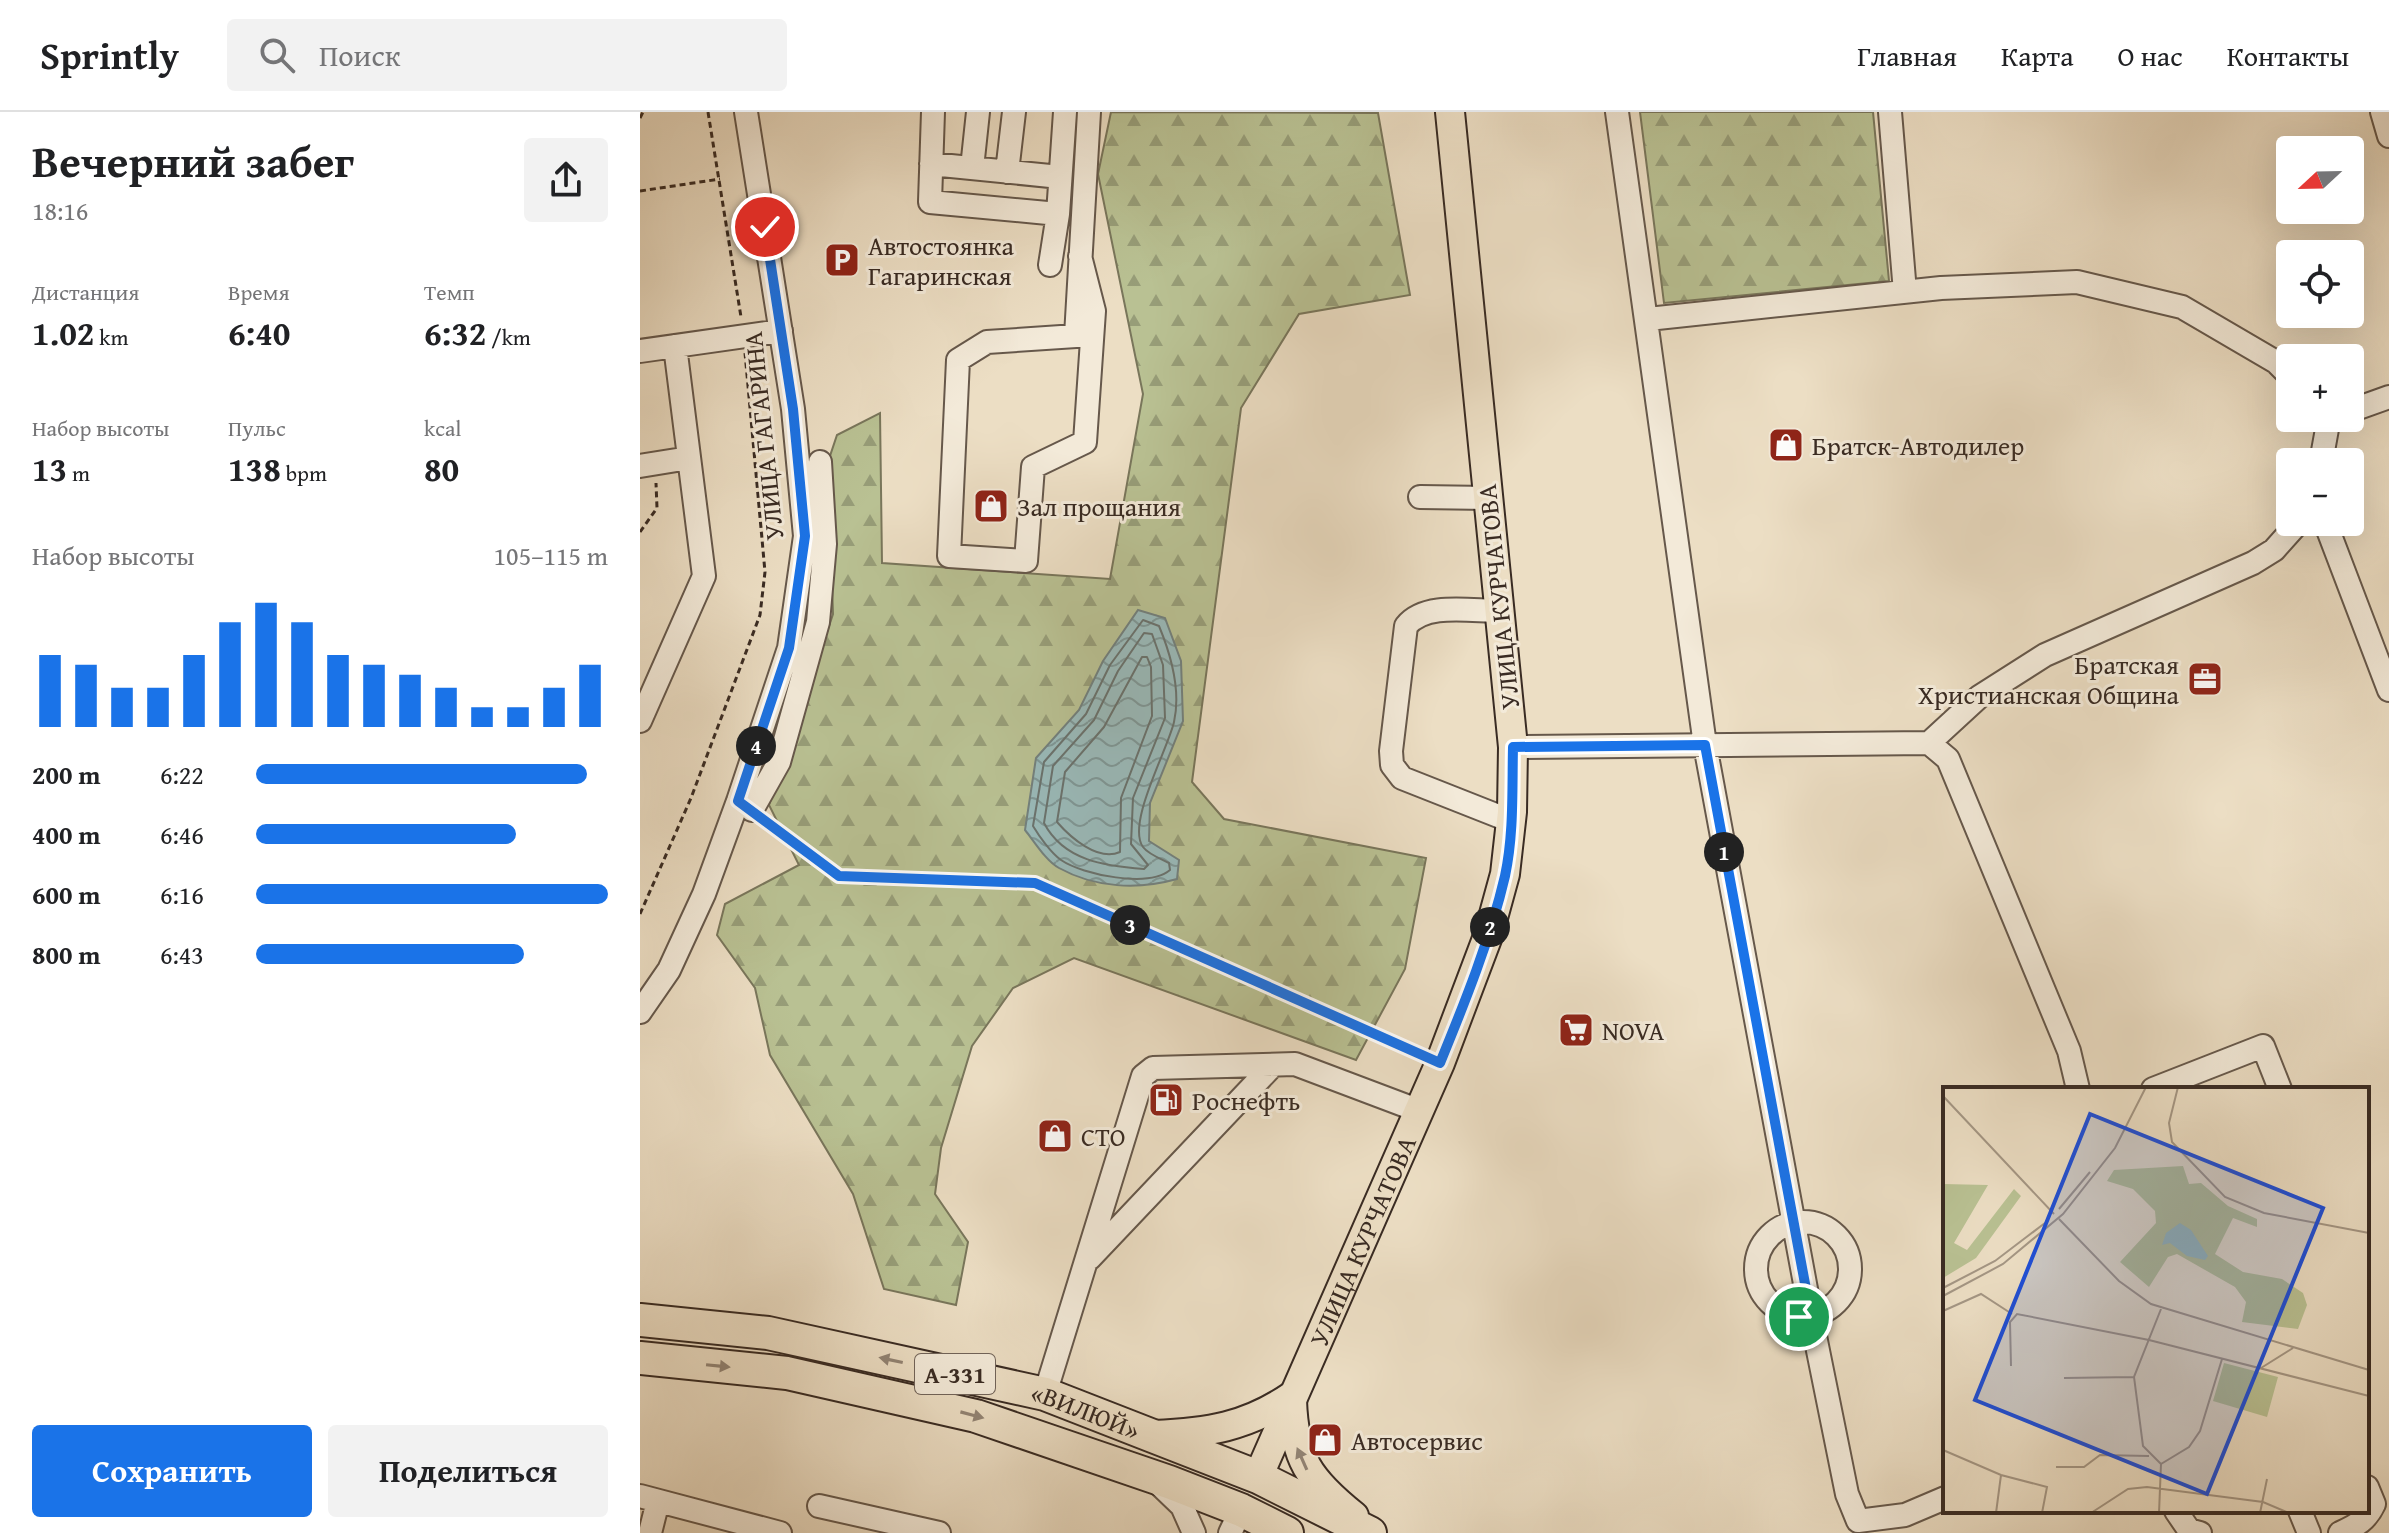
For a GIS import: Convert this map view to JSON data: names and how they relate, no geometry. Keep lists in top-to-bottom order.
{
  "streets": {
    "highway": ["УЛИЦА КУРЧАТОВА", "А-331", "«ВИЛЮЙ»"],
    "street": ["УЛИЦА ГАГАРИНА"]
  },
  "crossings": [
    ["УЛИЦА КУРЧАТОВА", "«ВИЛЮЙ»"]
  ],
  "places": {
    "parking": ["Автостоянка Гагаринская"],
    "shop": [
      "Братск-Автодилер",
      "Зал прощания",
      "СТО",
      "Автосервис"
    ],
    "office": ["Братская Христианская Община"],
    "supermarket": ["NOVA"],
    "fuel station": ["Роснефть"]
  },
  "north": "left",
  "page": {
    "header": "Sprintly",
    "search": "Поиск",
    "nav": [
      "Главная",
      "Карта",
      "О нас",
      "Контакты"
    ],
    "heading": ["Вечерний забег", "18:16"],
    "map_buttons": ["+", "−"],
    "stats": [
      ["Дистанция", "1.02 km"],
      ["Время", "6:40"],
      ["Темп", "6:32 /km"],
      ["Набор высоты", "13 m"],
      ["Пульс", "138 bpm"],
      ["kcal", "80"]
    ],
    "chart": ["Набор высоты", "105–115 m"],
    "pins": [
      "4",
      "1",
      "3",
      "2"
    ],
    "list": [
      {
        "name": "200 m",
        "note": "6:22"
      },
      {
        "name": "400 m",
        "note": "6:46"
      },
      {
        "name": "600 m",
        "note": "6:16"
      },
      {
        "name": "800 m",
        "note": "6:43"
      }
    ],
    "buttons": ["Сохранить", "Поделиться"]
  }
}
